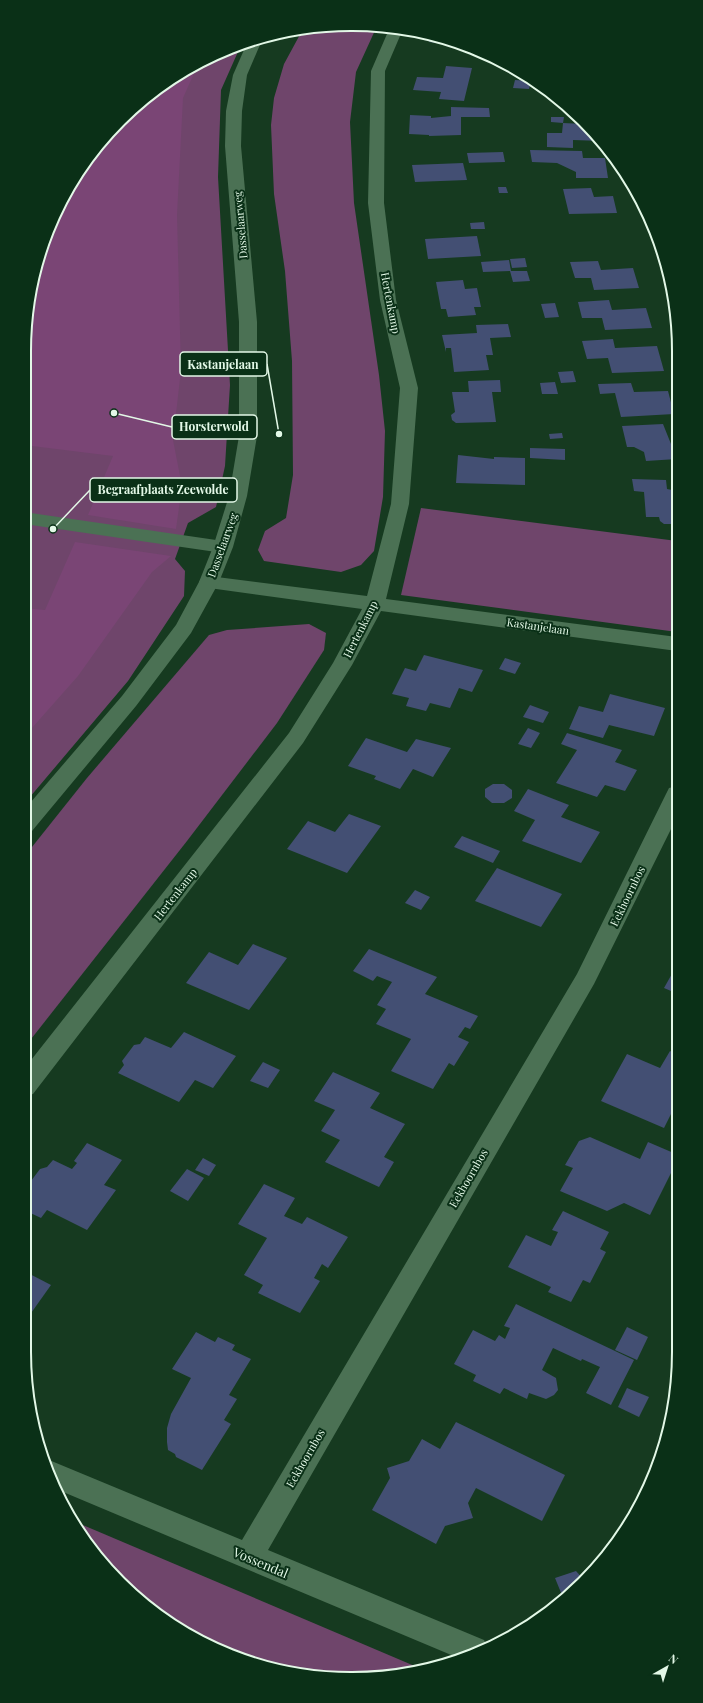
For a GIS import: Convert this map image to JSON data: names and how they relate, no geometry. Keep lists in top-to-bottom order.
{
  "streets": {
    "street": [
      "Dasselaarweg",
      "Hertenkamp",
      "Kastanjelaan",
      "Eekhoornbos",
      "Vossendal"
    ]
  },
  "crossings": [
    ["Dasselaarweg", "Kastanjelaan"],
    ["Hertenkamp", "Kastanjelaan"],
    ["Eekhoornbos", "Vossendal"]
  ],
  "places": ["Horsterwold", "Kastanjelaan", "Begraafplaats Zeewolde"],
  "north": "top right"
}
